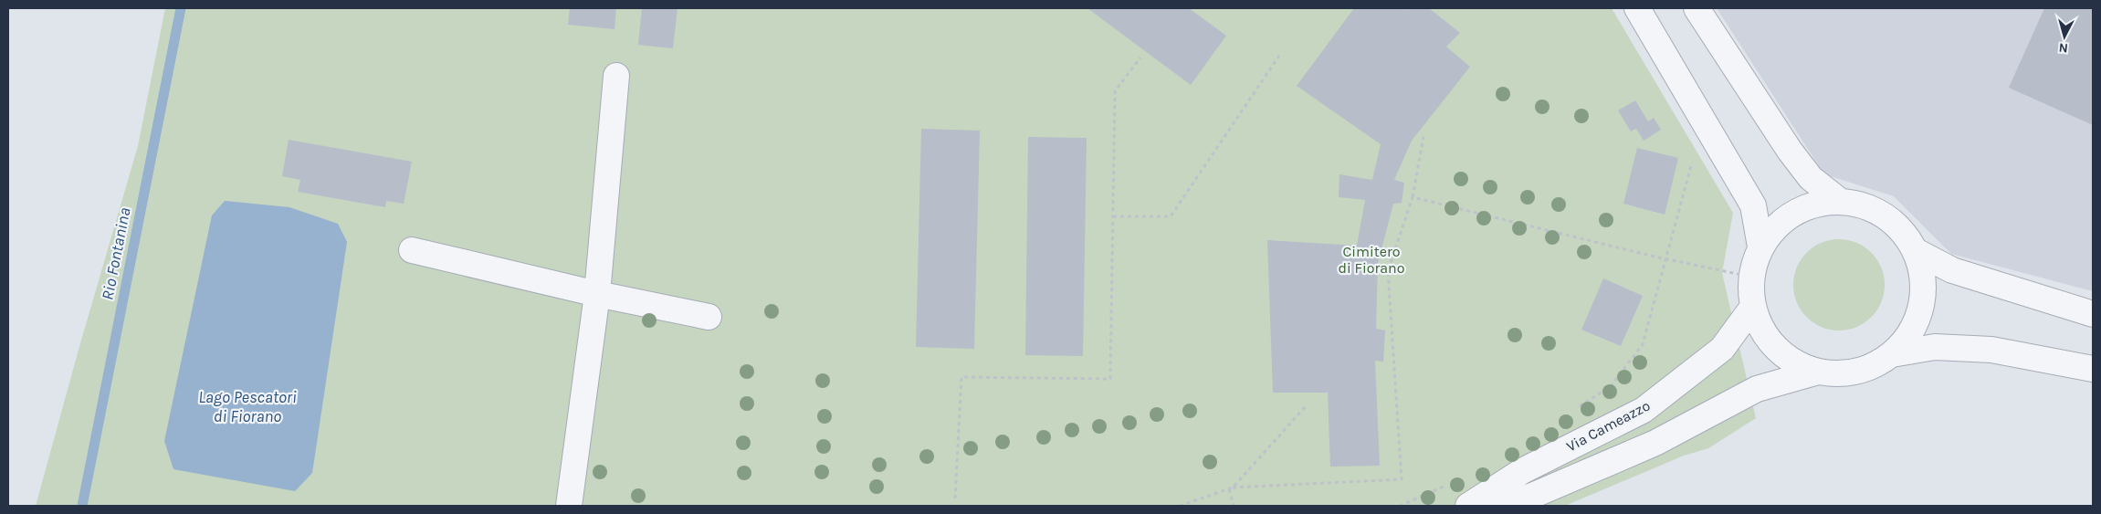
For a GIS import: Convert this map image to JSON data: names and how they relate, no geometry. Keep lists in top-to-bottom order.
{
  "streets": {
    "street": ["Via Cameazzo"]
  },
  "water": ["Rio Fontanina", "Lago Pescatori di Fiorano"],
  "parks": ["Cimitero di Fiorano"],
  "north": "bottom"
}
